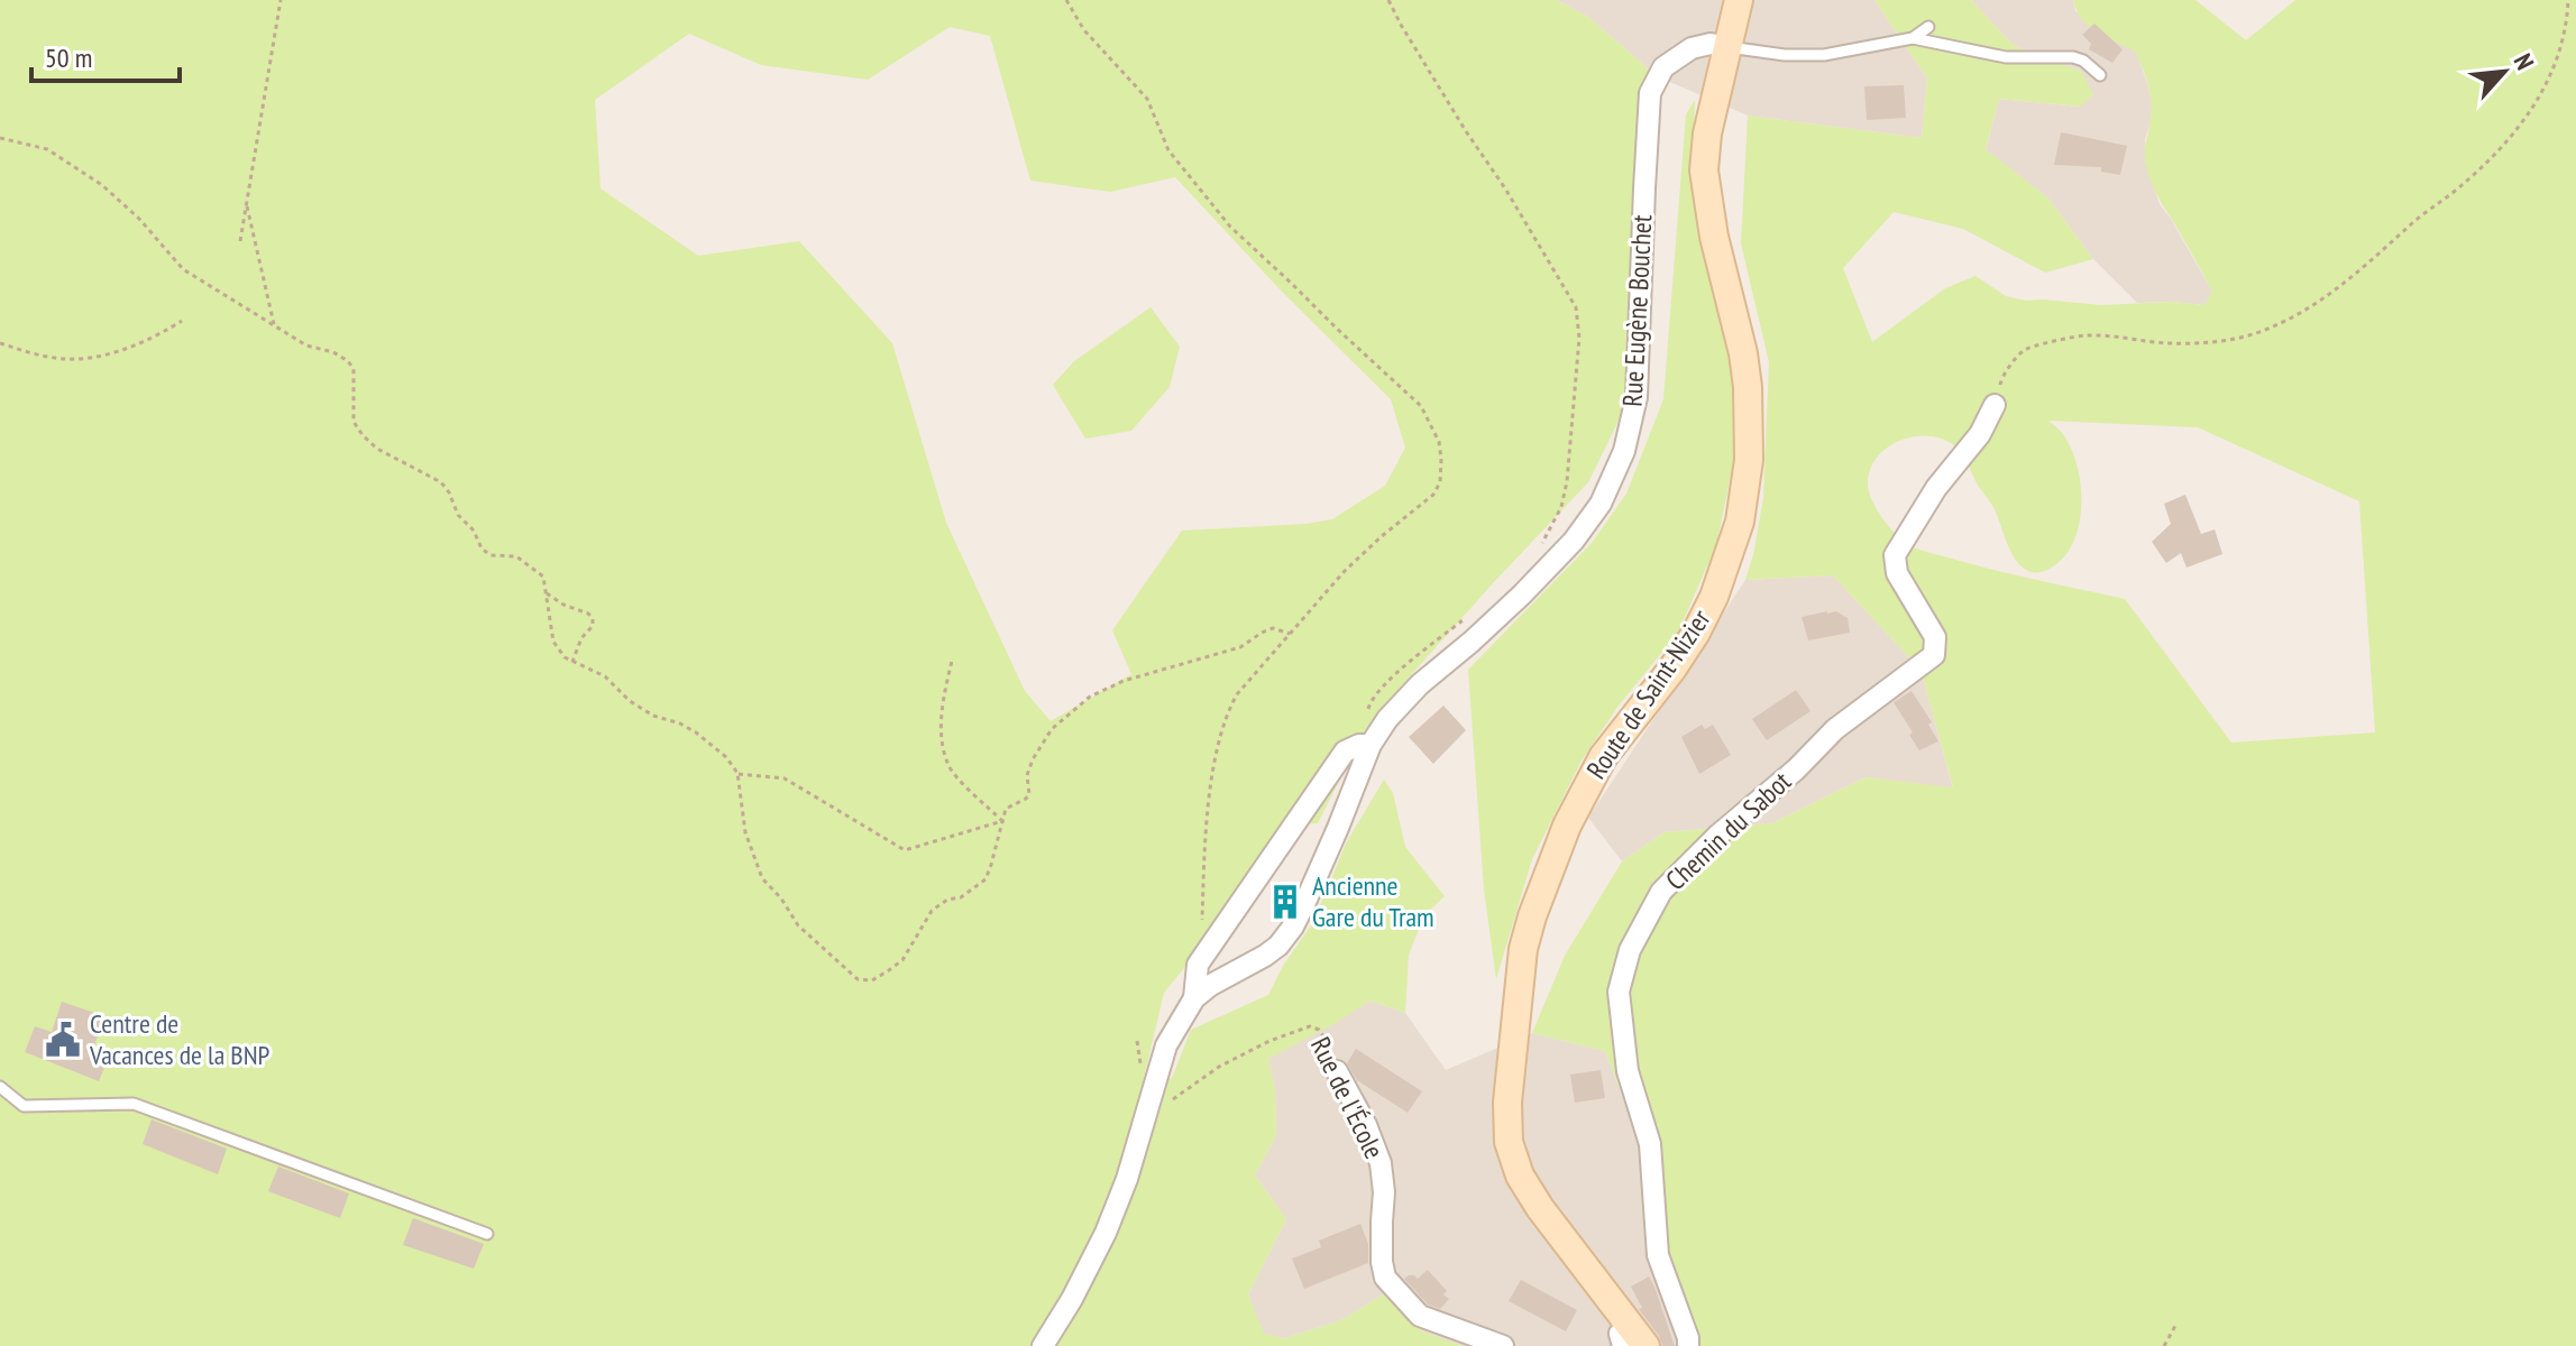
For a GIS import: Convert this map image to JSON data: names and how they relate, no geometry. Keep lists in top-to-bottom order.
{
  "streets": {
    "main road": ["Route de Saint-Nizier"],
    "street": ["Rue Eugène Bouchet", "Chemin du Sabot", "Rue de l'École"]
  },
  "crossings": [
    ["Rue Eugène Bouchet", "Route de Saint-Nizier"]
  ],
  "places": {
    "building": ["Ancienne Gare du Tram"],
    "public building": ["Centre de Vacances de la BNP"]
  },
  "scale_bar": "50 m",
  "north": "top right"
}
